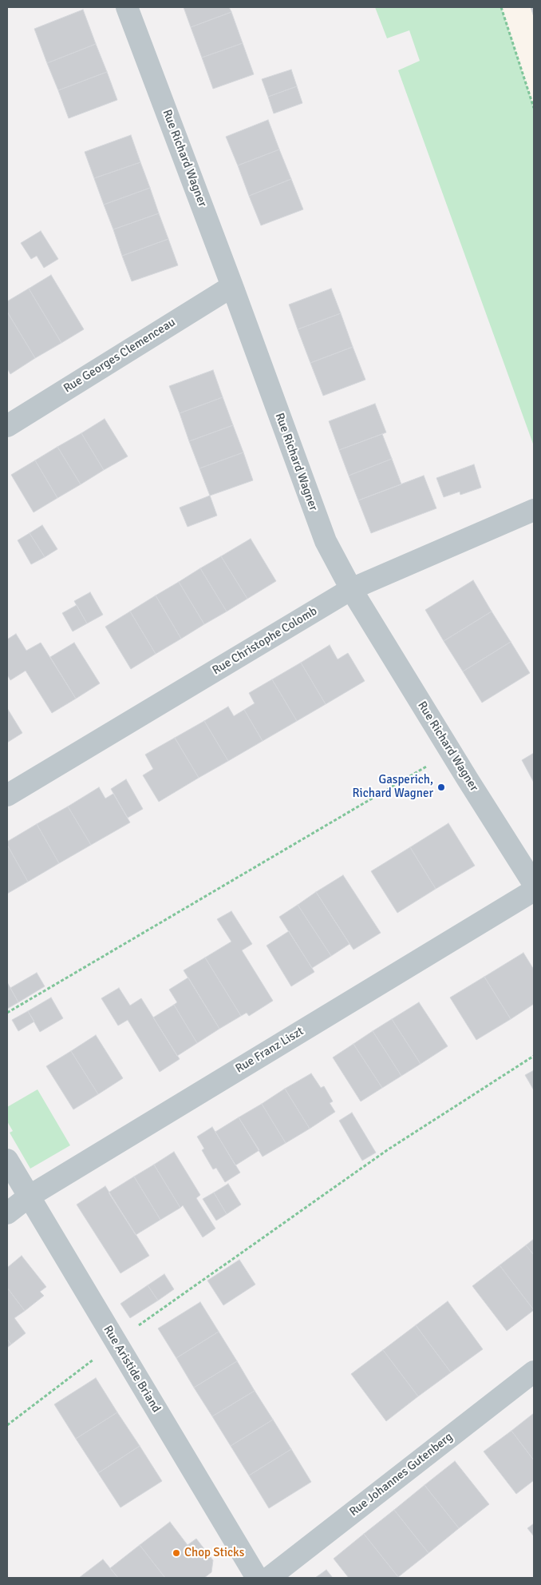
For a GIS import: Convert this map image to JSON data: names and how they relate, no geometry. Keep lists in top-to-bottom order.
{
  "streets": {
    "street": [
      "Rue Richard Wagner",
      "Rue Georges Clemenceau",
      "Rue Christophe Colomb",
      "Rue Franz Liszt",
      "Rue Aristide Briand",
      "Rue Johannes Gutenberg"
    ]
  },
  "crossings": [
    ["Rue Richard Wagner", "Rue Georges Clemenceau"],
    ["Rue Richard Wagner", "Rue Christophe Colomb"],
    ["Rue Franz Liszt", "Rue Aristide Briand"]
  ],
  "places": ["Gasperich, Richard Wagner", "Chop Sticks"]
}
